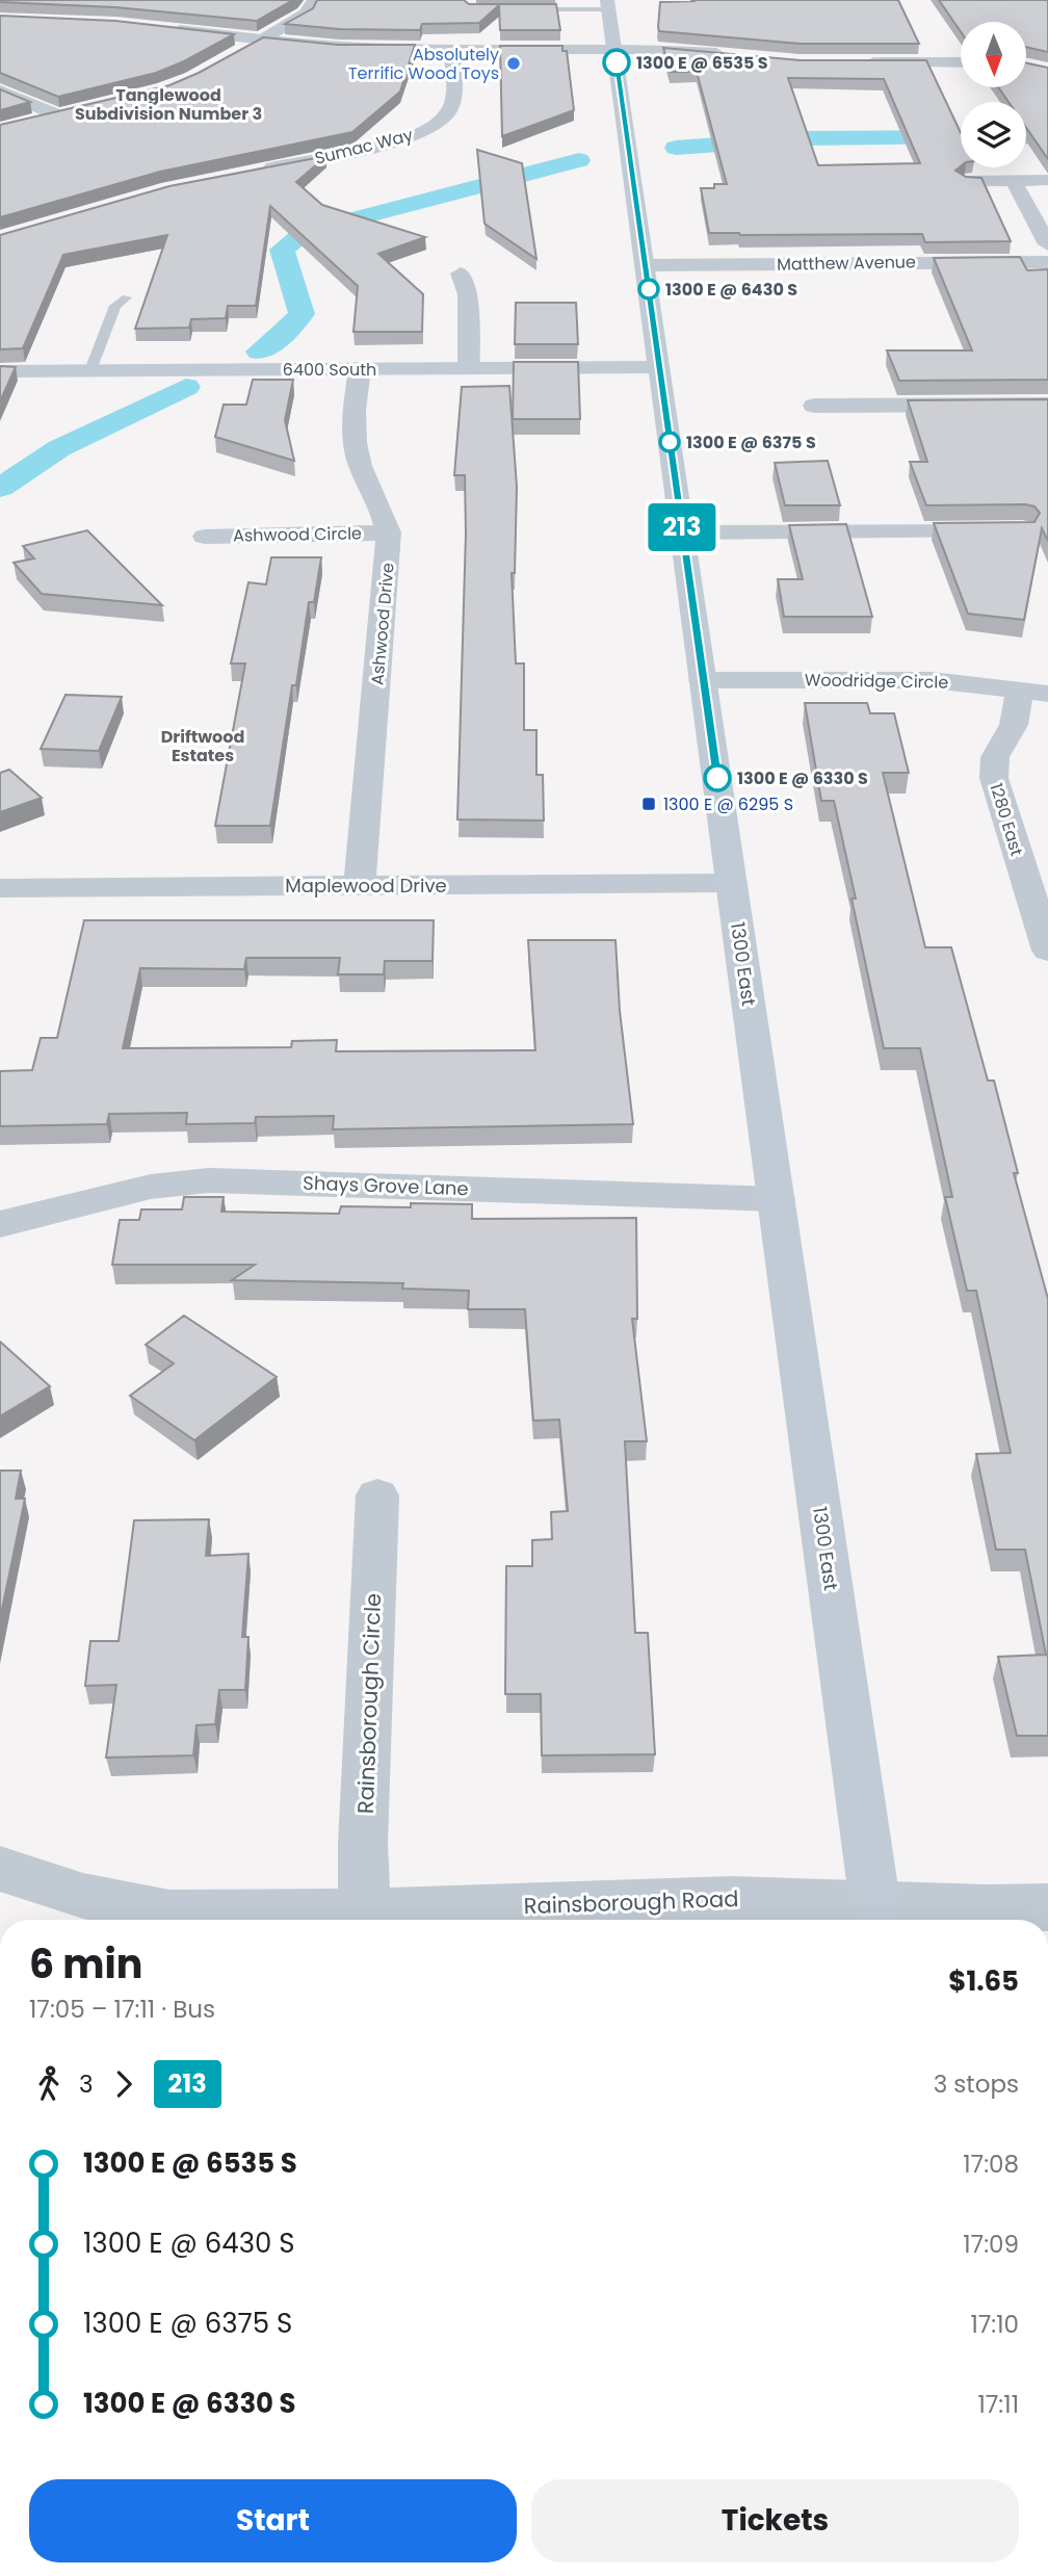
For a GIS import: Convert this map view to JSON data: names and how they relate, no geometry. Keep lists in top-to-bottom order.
{
  "streets": {
    "main road": ["6400 South", "1300 East"],
    "street": [
      "Sumac Way",
      "Matthew Avenue",
      "Ashwood Circle",
      "Ashwood Drive",
      "Woodridge Circle",
      "1280 East",
      "Maplewood Drive",
      "Shays Grove Lane",
      "Rainsborough Circle",
      "Rainsborough Road"
    ]
  },
  "crossings": [
    ["Matthew Avenue", "1300 East"],
    ["6400 South", "Ashwood Drive"],
    ["6400 South", "1300 East"],
    ["Ashwood Circle", "Ashwood Drive"],
    ["Ashwood Drive", "Maplewood Drive"],
    ["Woodridge Circle", "1280 East"],
    ["Woodridge Circle", "1300 East"],
    ["Maplewood Drive", "1300 East"],
    ["1300 East", "Shays Grove Lane"],
    ["1300 East", "Rainsborough Road"],
    ["Rainsborough Circle", "Rainsborough Road"]
  ],
  "districts": ["Tanglewood Subdivision Number 3", "Driftwood Estates"],
  "places": {
    "other": [
      "1300 E @ 6535 S",
      "Absolutely Terrific Wood Toys",
      "1300 E @ 6430 S",
      "1300 E @ 6375 S",
      "1300 E @ 6330 S"
    ],
    "transit": ["1300 E @ 6295 S"]
  },
  "lines": ["bus line 213"],
  "north": "bottom",
  "page": {
    "on_map": "213",
    "heading": ["6 min", "17:05 – 17:11 · Bus", "$1.65"],
    "legs": ["3", "213", "3 stops"],
    "list": [
      {
        "name": "1300 E @ 6535 S",
        "value": "17:08"
      },
      {
        "name": "1300 E @ 6430 S",
        "value": "17:09"
      },
      {
        "name": "1300 E @ 6375 S",
        "value": "17:10"
      },
      {
        "name": "1300 E @ 6330 S",
        "value": "17:11"
      }
    ],
    "buttons": ["Start", "Tickets"]
  }
}
